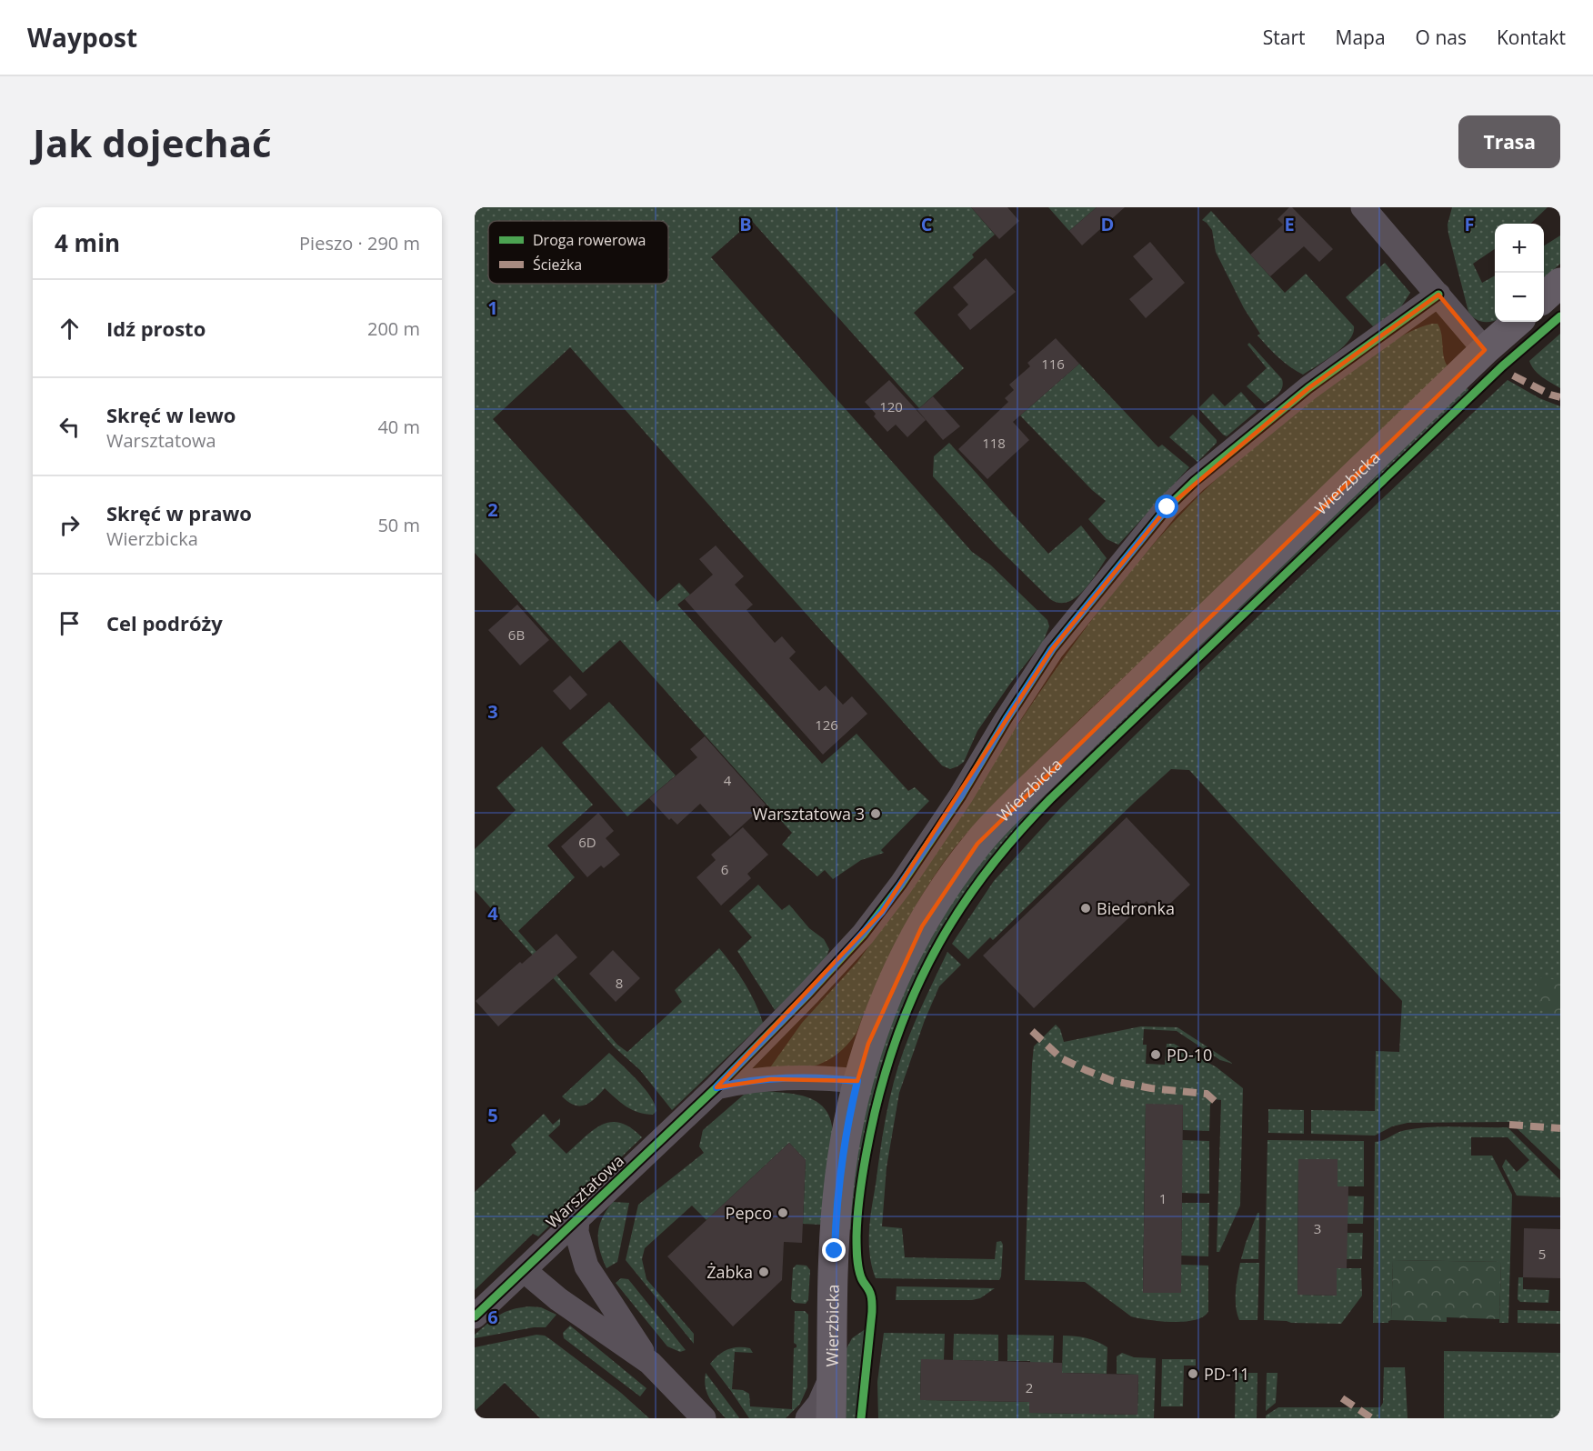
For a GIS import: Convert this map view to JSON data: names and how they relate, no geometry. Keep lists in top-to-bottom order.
{
  "streets": {
    "street": ["Wierzbicka", "Warsztatowa"]
  },
  "places": [
    "Warsztatowa 3",
    "Biedronka",
    "PD-10",
    "Pepco",
    "Żabka",
    "PD-11"
  ],
  "house_numbers": [
    "116",
    "120",
    "118",
    "6B",
    "126",
    "4",
    "6D",
    "6",
    "8",
    "1",
    "3",
    "5",
    "2"
  ],
  "legend": ["Droga rowerowa", "Ścieżka"],
  "page": {
    "header": "Waypost",
    "nav": [
      "Start",
      "Mapa",
      "O nas",
      "Kontakt"
    ],
    "buttons": "Trasa",
    "title": "Jak dojechać",
    "heading": ["4 min", "Pieszo · 290 m"],
    "map_buttons": ["+", "−"],
    "list": [
      ["Idź prosto", "200 m"],
      ["Skręć w lewo", "Warsztatowa", "40 m"],
      ["Skręć w prawo", "Wierzbicka", "50 m"],
      "Cel podróży"
    ]
  },
  "grid": {
    "columns": [
      "B",
      "C",
      "D",
      "E",
      "F"
    ],
    "rows": [
      "1",
      "2",
      "3",
      "4",
      "5",
      "6"
    ]
  }
}
